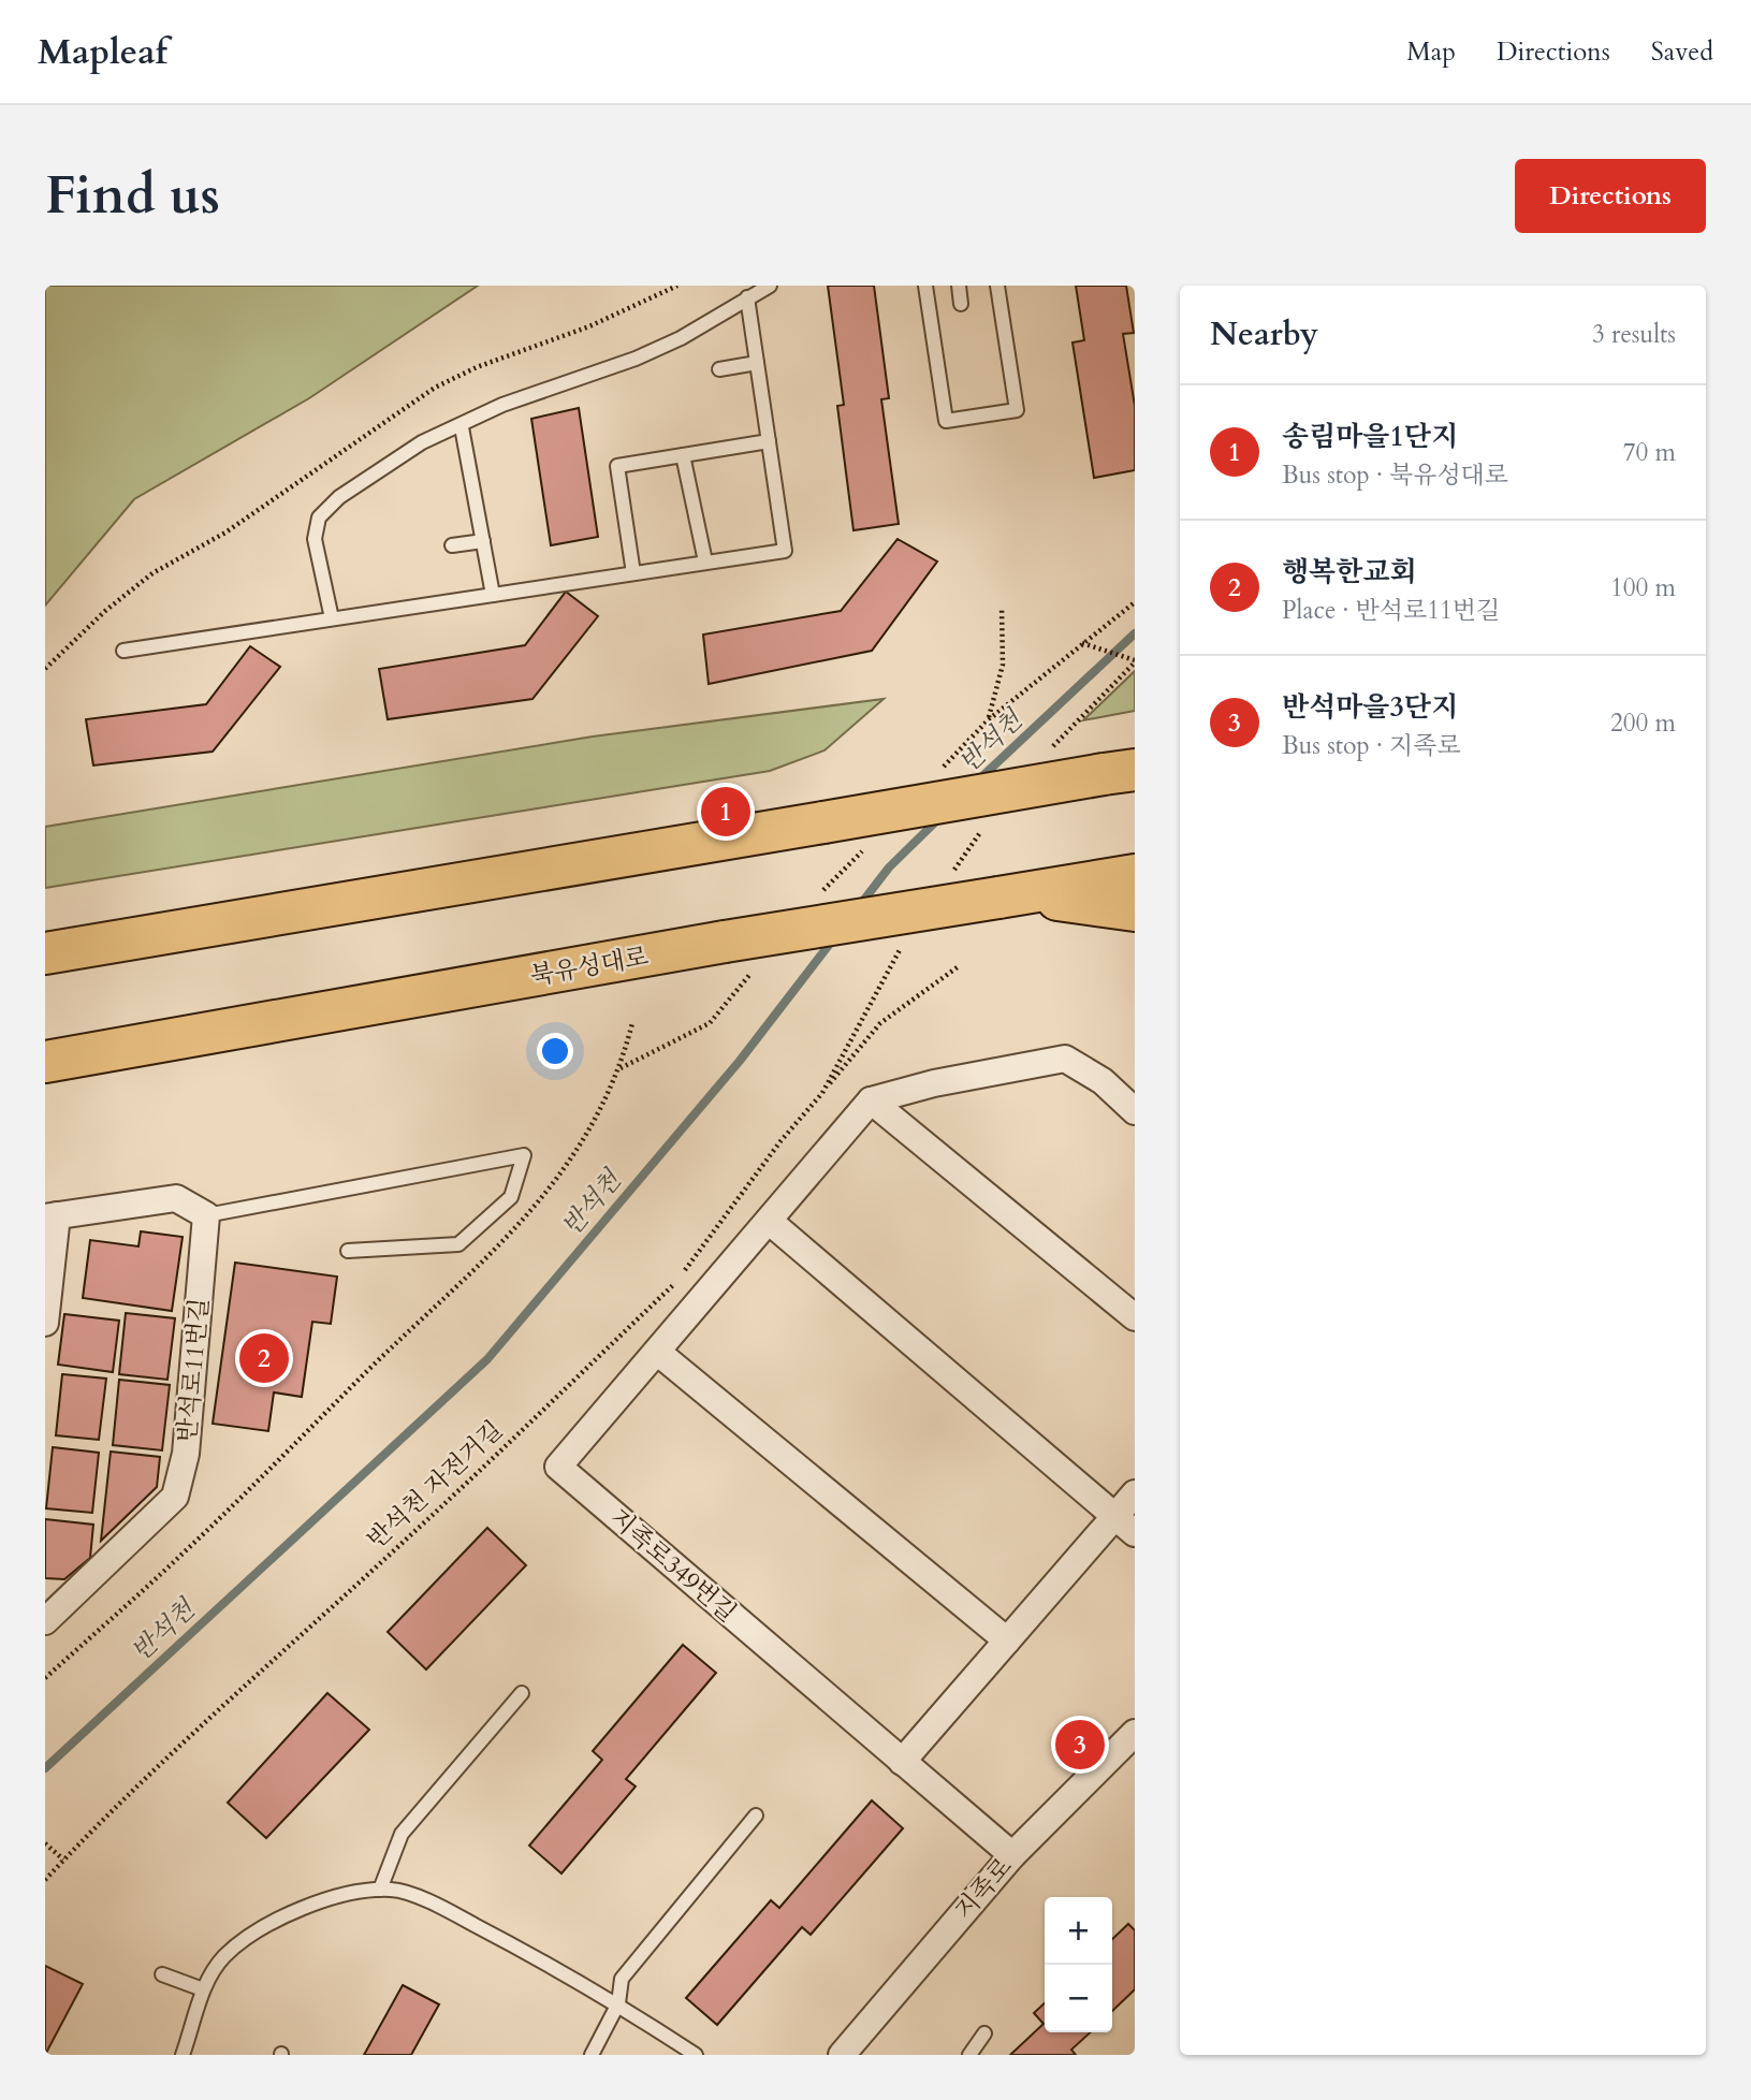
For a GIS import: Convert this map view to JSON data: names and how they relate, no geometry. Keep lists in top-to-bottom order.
{
  "streets": {
    "main road": ["북유성대로"],
    "street": ["반석로11번길", "지족로349번길", "지족로"],
    "path": ["반석천 자전거길"]
  },
  "crossings": [
    ["지족로349번길", "지족로"]
  ],
  "water": ["반석천"],
  "page": {
    "header": "Mapleaf",
    "nav": ["Map", "Directions", "Saved"],
    "buttons": "Directions",
    "title": "Find us",
    "heading": ["Nearby", "3 results"],
    "list": [
      {
        "mark": "1",
        "name": "송림마을1단지",
        "note": "Bus stop · 북유성대로",
        "value": "70 m"
      },
      {
        "mark": "2",
        "name": "행복한교회",
        "note": "Place · 반석로11번길",
        "value": "100 m"
      },
      {
        "mark": "3",
        "name": "반석마을3단지",
        "note": "Bus stop · 지족로",
        "value": "200 m"
      }
    ],
    "pins": ["1", "2", "3"],
    "map_buttons": ["+", "−"]
  }
}
